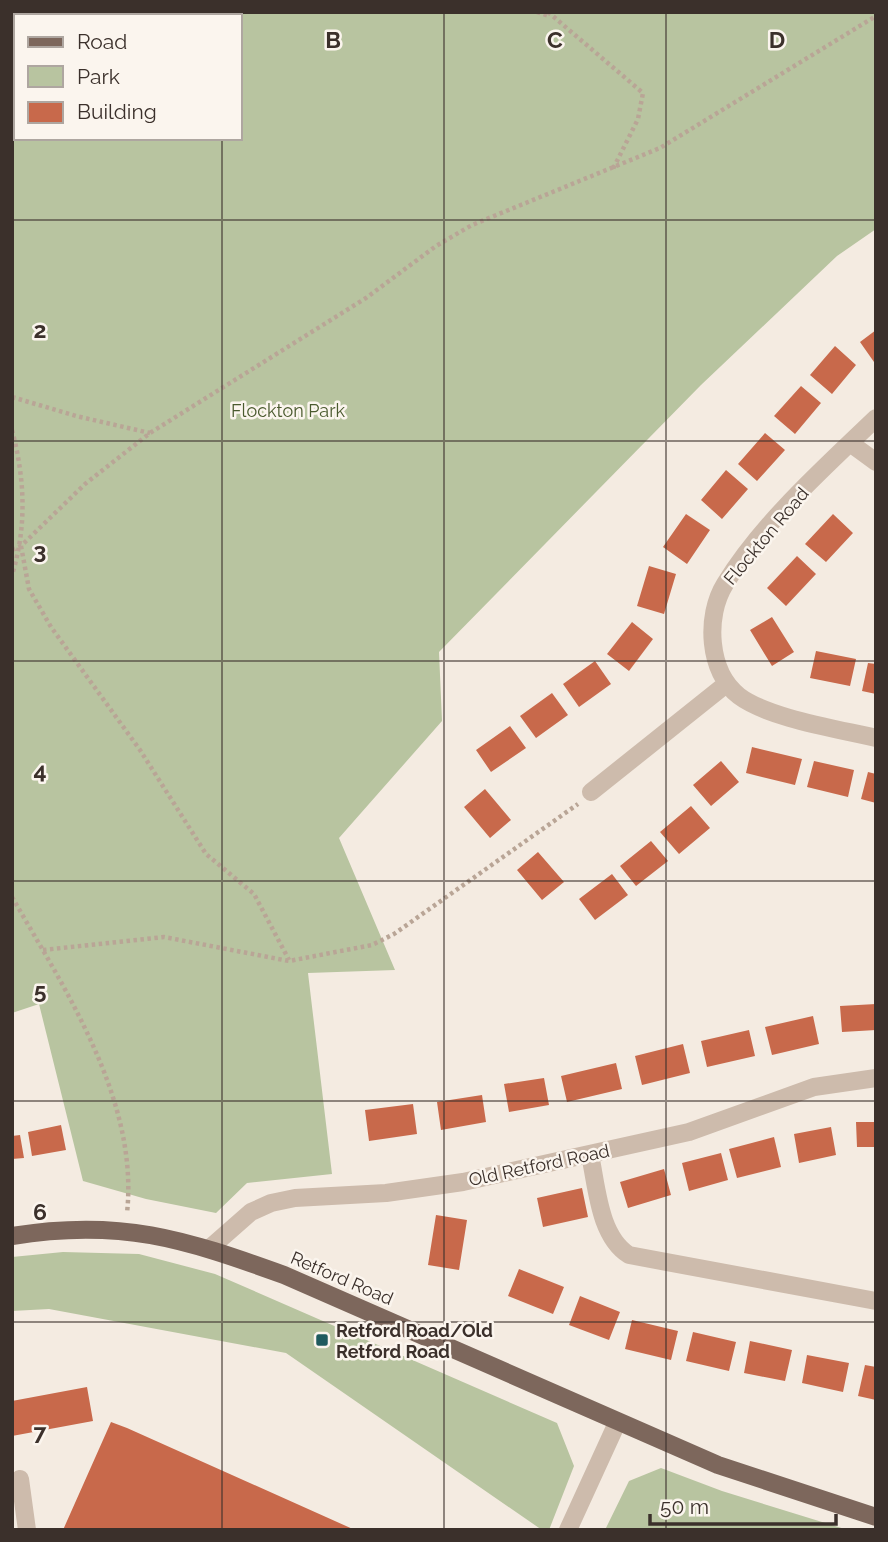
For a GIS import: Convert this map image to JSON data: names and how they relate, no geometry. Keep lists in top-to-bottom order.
{
  "streets": {
    "main road": ["Retford Road"],
    "street": ["Flockton Road", "Old Retford Road"]
  },
  "crossings": [
    ["Old Retford Road", "Retford Road"]
  ],
  "parks": ["Flockton Park"],
  "places": {
    "transit": ["Retford Road/Old Retford Road"]
  },
  "legend": ["Road", "Park", "Building"],
  "scale_bar": "50 m",
  "grid": {
    "columns": ["B", "C", "D"],
    "rows": [
      "2",
      "3",
      "4",
      "5",
      "6",
      "7"
    ]
  }
}
